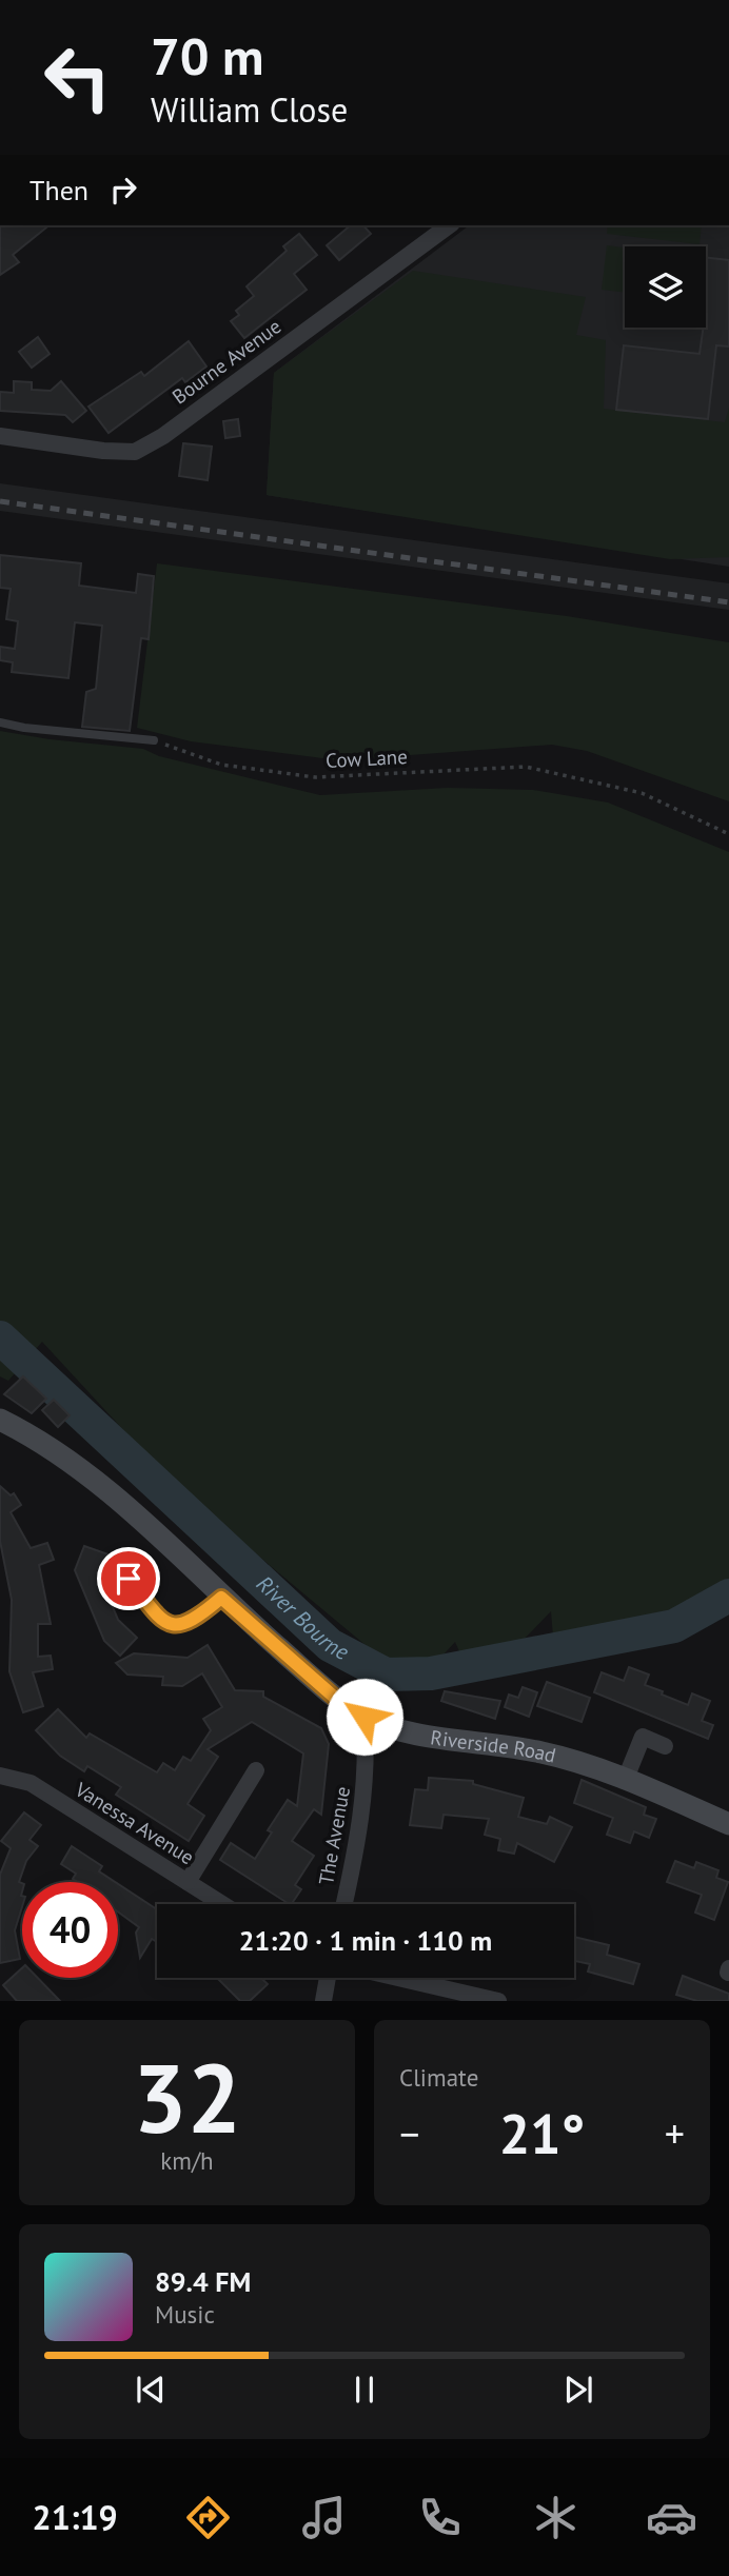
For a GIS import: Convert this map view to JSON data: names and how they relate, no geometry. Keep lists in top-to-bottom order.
{
  "streets": {
    "street": [
      "Bourne Avenue",
      "Riverside Road",
      "Vanessa Avenue",
      "The Avenue"
    ],
    "path": ["Cow Lane"]
  },
  "crossings": [
    ["Riverside Road", "The Avenue"]
  ],
  "water": ["River Bourne"],
  "page": {
    "turn": ["70 m", "William Close"],
    "then": "Then",
    "limit": "40",
    "trip": "21:20 · 1 min · 110 m",
    "tile": [
      ["32", "km/h"],
      "Climate"
    ],
    "heat": ["−", "21°", "+"],
    "song": ["89.4 FM", "Music"],
    "tabs": "21:19"
  }
}
